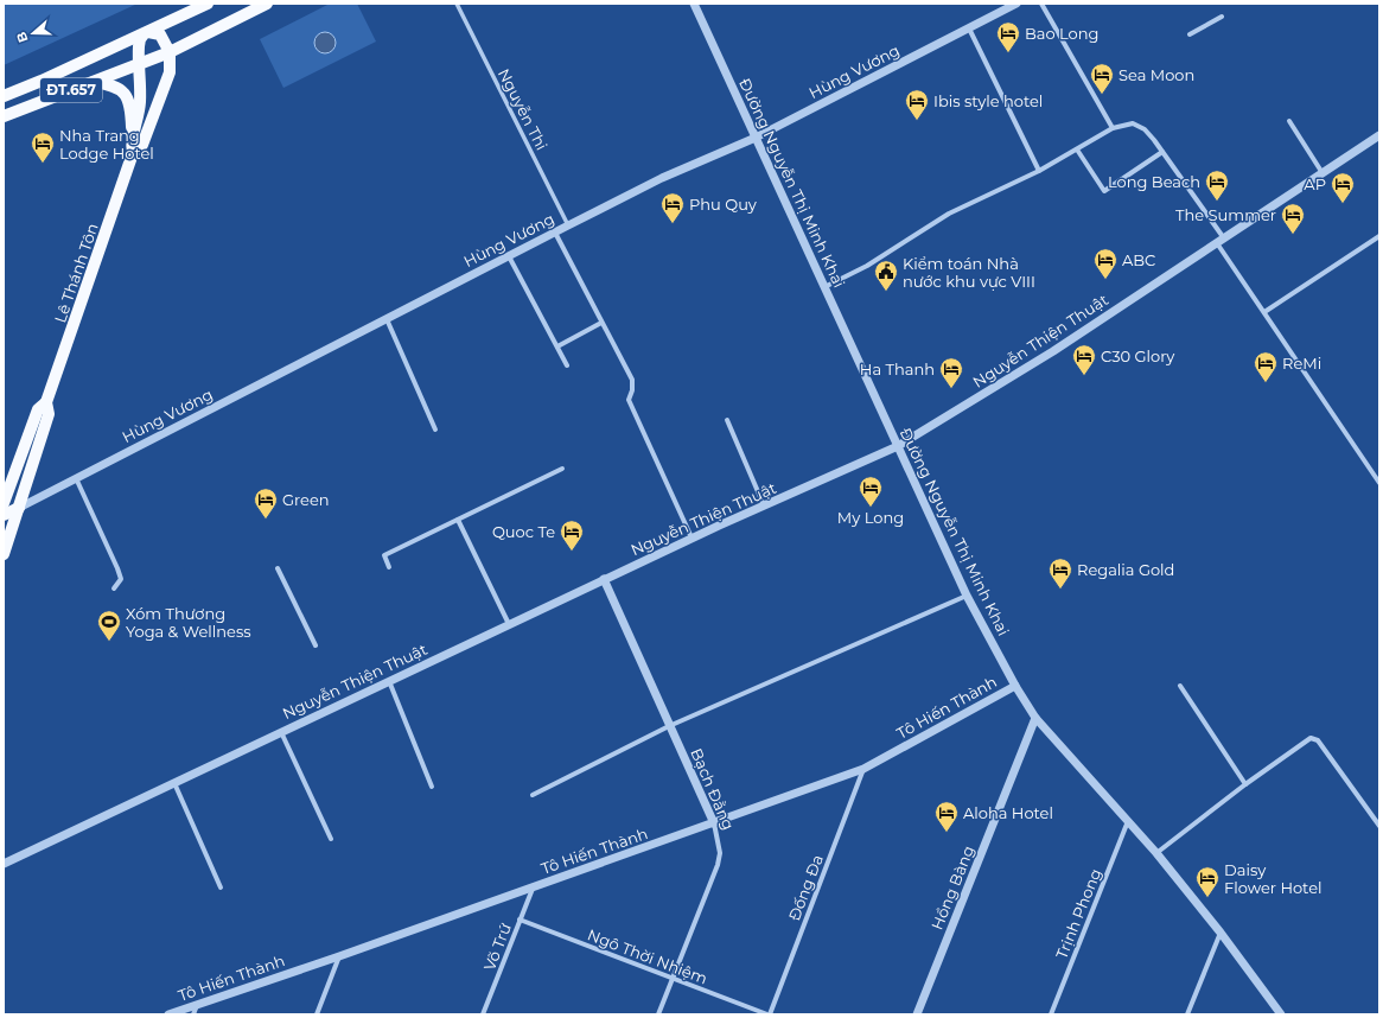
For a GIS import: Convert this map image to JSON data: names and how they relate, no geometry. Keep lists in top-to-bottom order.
{
  "streets": {
    "main road": ["ĐT.657", "Lê Thánh Tôn"],
    "street": [
      "Hùng Vương",
      "Nguyễn Thi",
      "Đường Nguyễn Thị Minh Khai",
      "Nguyễn Thiện Thuật",
      "Tô Hiến Thành",
      "Bạch Đằng",
      "Đống Đa",
      "Hồng Bàng",
      "Trịnh Phong",
      "Võ Trứ",
      "Ngô Thời Nhiệm"
    ]
  },
  "crossings": [
    ["Hùng Vương", "Nguyễn Thi"],
    ["Hùng Vương", "Đường Nguyễn Thị Minh Khai"],
    ["Hùng Vương", "Lê Thánh Tôn"],
    ["ĐT.657", "Lê Thánh Tôn"],
    ["Đường Nguyễn Thị Minh Khai", "Nguyễn Thiện Thuật"],
    ["Đường Nguyễn Thị Minh Khai", "Tô Hiến Thành"],
    ["Đường Nguyễn Thị Minh Khai", "Hồng Bàng"],
    ["Đường Nguyễn Thị Minh Khai", "Trịnh Phong"],
    ["Nguyễn Thiện Thuật", "Bạch Đằng"],
    ["Tô Hiến Thành", "Bạch Đằng"],
    ["Tô Hiến Thành", "Đống Đa"],
    ["Tô Hiến Thành", "Võ Trứ"],
    ["Bạch Đằng", "Ngô Thời Nhiệm"],
    ["Đống Đa", "Ngô Thời Nhiệm"],
    ["Võ Trứ", "Ngô Thời Nhiệm"]
  ],
  "places": {
    "hotel": [
      "Bao Long",
      "Sea Moon",
      "Ibis style hotel",
      "Nha Trang Lodge Hotel",
      "Long Beach",
      "AP",
      "Phu Quy",
      "The Summer",
      "ABC",
      "C30 Glory",
      "ReMi",
      "Ha Thanh",
      "My Long",
      "Green",
      "Quoc Te",
      "Regalia Gold",
      "Aloha Hotel",
      "Daisy Flower Hotel"
    ],
    "public building": ["Kiểm toán Nhà nước khu vực VIII"],
    "sports": ["Xóm Thương Yoga & Wellness"]
  },
  "north": "left"
}
